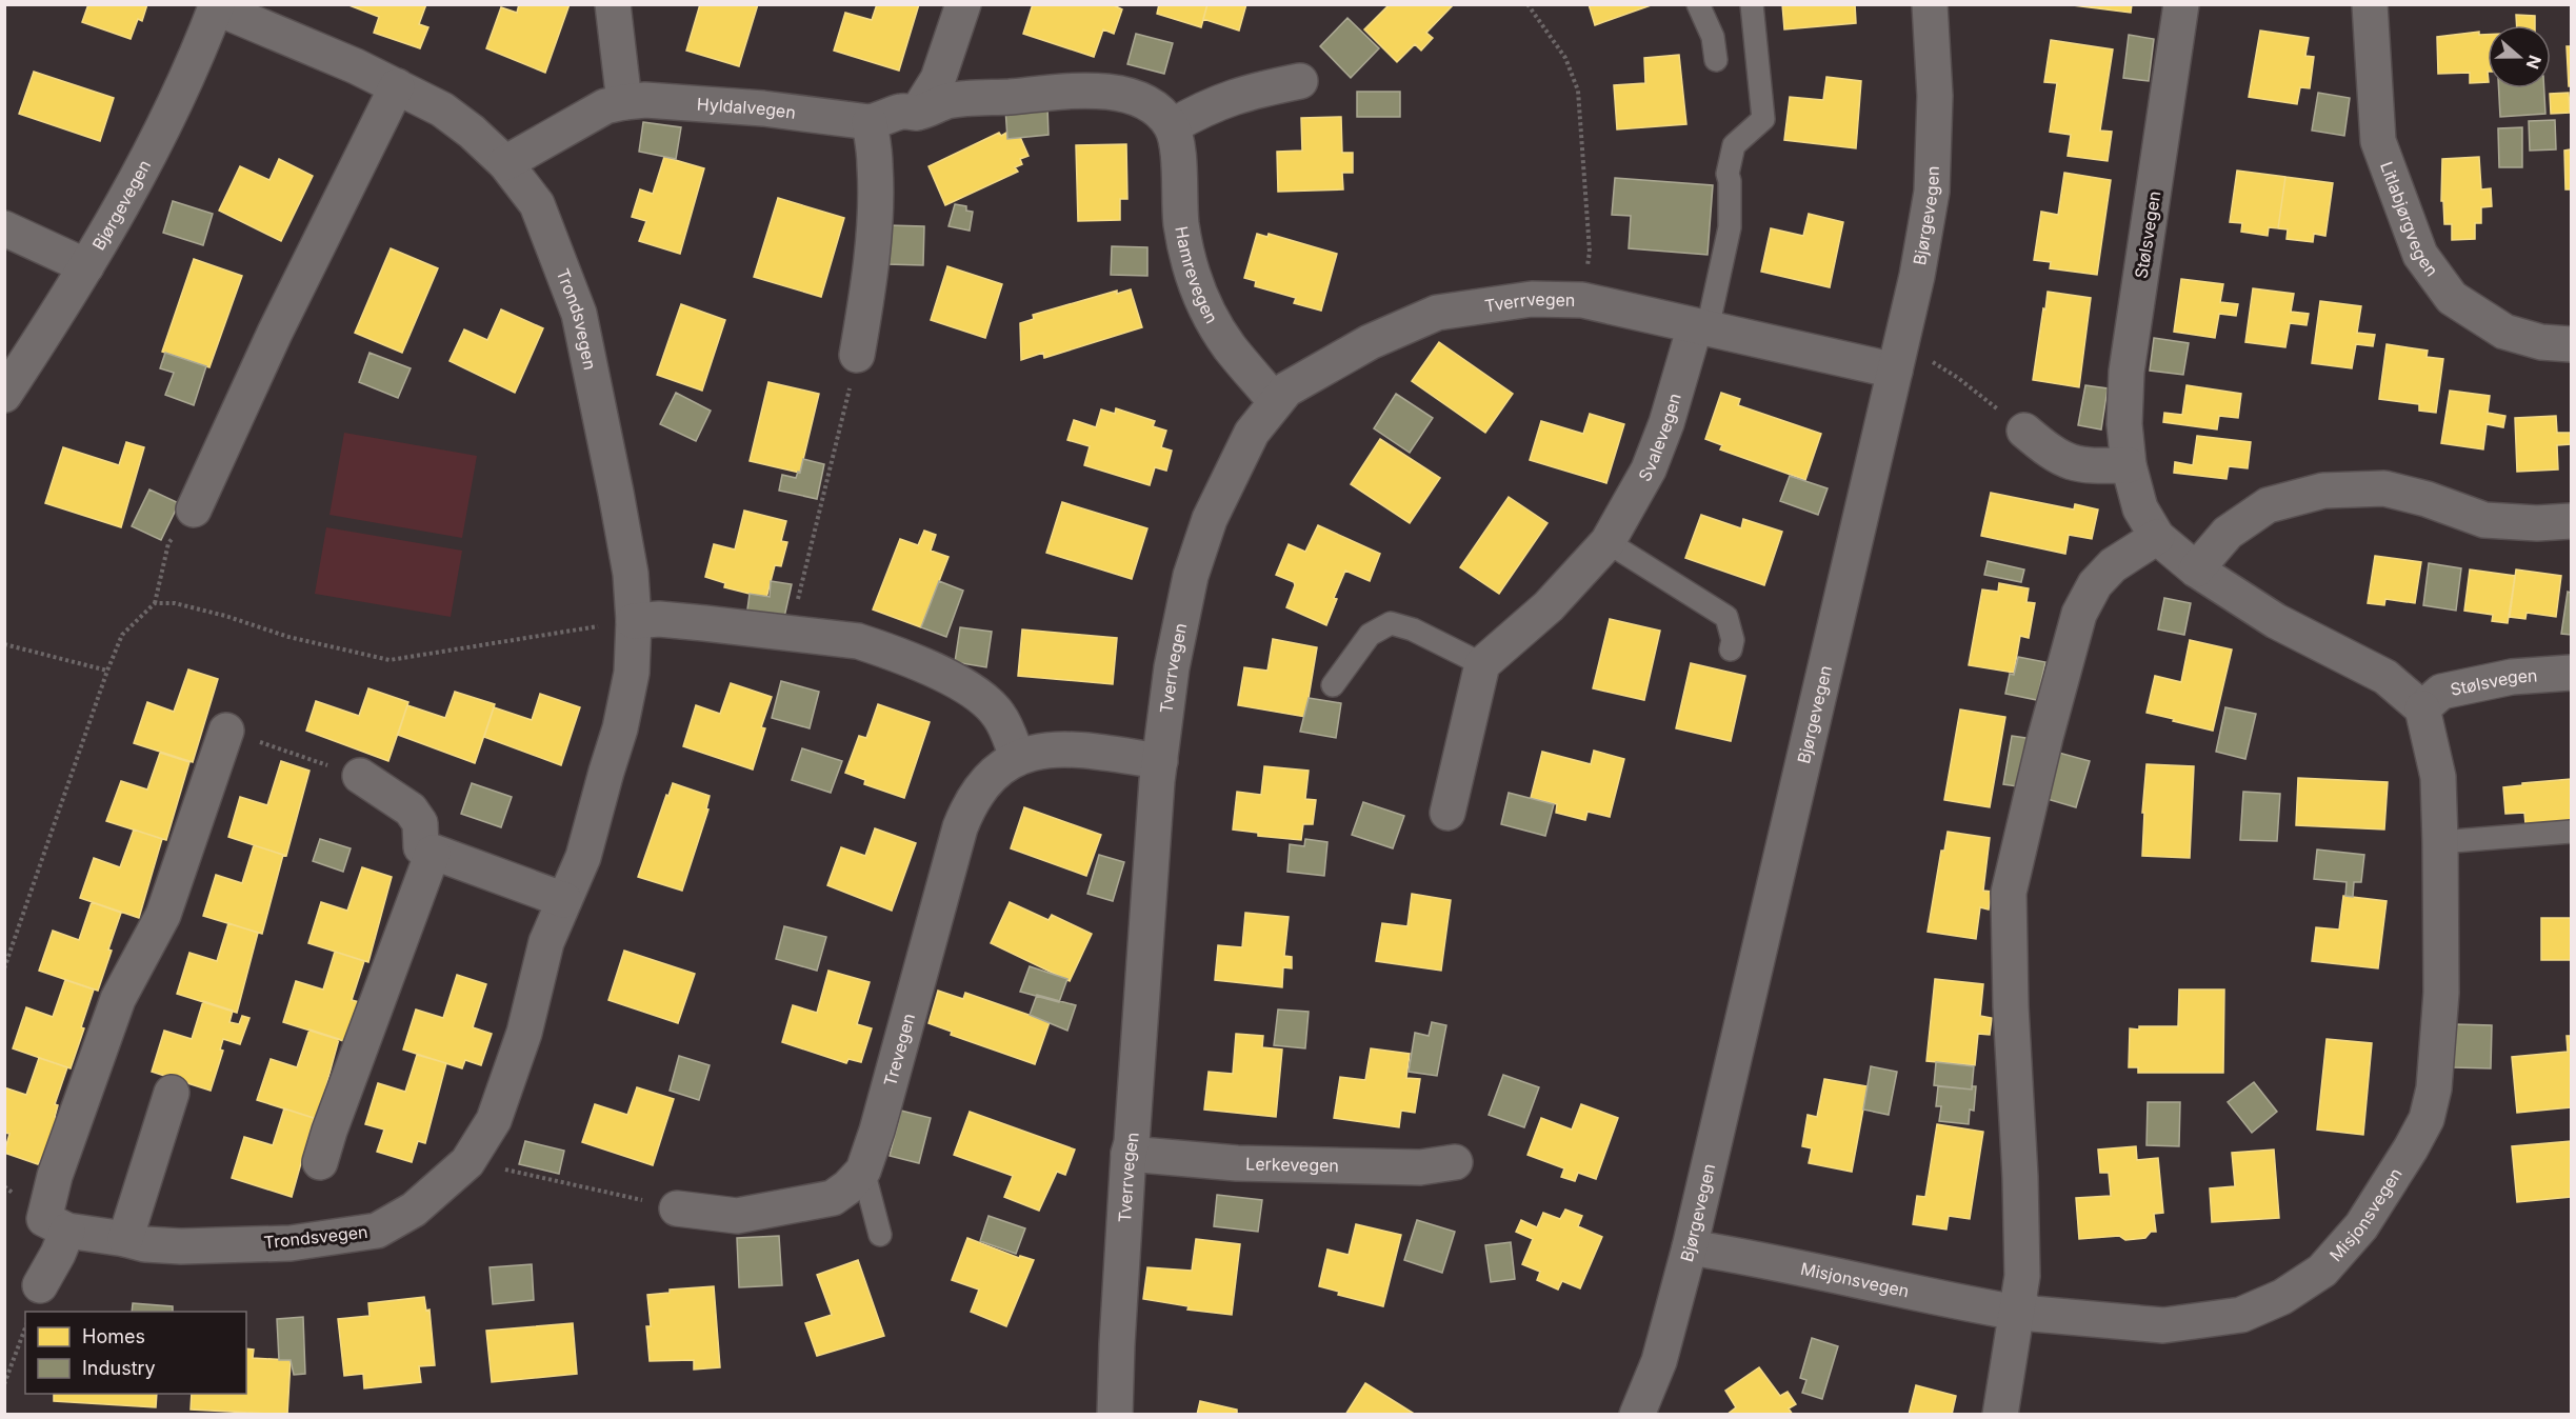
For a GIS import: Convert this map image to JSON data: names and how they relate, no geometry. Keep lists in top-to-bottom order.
{
  "streets": {
    "street": [
      "Hyldalvegen",
      "Bjørgevegen",
      "Litlabjørgvegen",
      "Stølsvegen",
      "Hamrevegen",
      "Tverrvegen",
      "Trondsvegen",
      "Svalevegen",
      "Trevegen",
      "Lerkevegen",
      "Misjonsvegen"
    ]
  },
  "crossings": [
    ["Hyldalvegen", "Hamrevegen"],
    ["Hyldalvegen", "Trondsvegen"],
    ["Bjørgevegen", "Tverrvegen"],
    ["Bjørgevegen", "Trondsvegen"],
    ["Bjørgevegen", "Misjonsvegen"],
    ["Stølsvegen", "Misjonsvegen"],
    ["Hamrevegen", "Tverrvegen"],
    ["Tverrvegen", "Svalevegen"],
    ["Tverrvegen", "Trevegen"],
    ["Tverrvegen", "Lerkevegen"]
  ],
  "legend": ["Homes", "Industry"],
  "north": "right"
}
